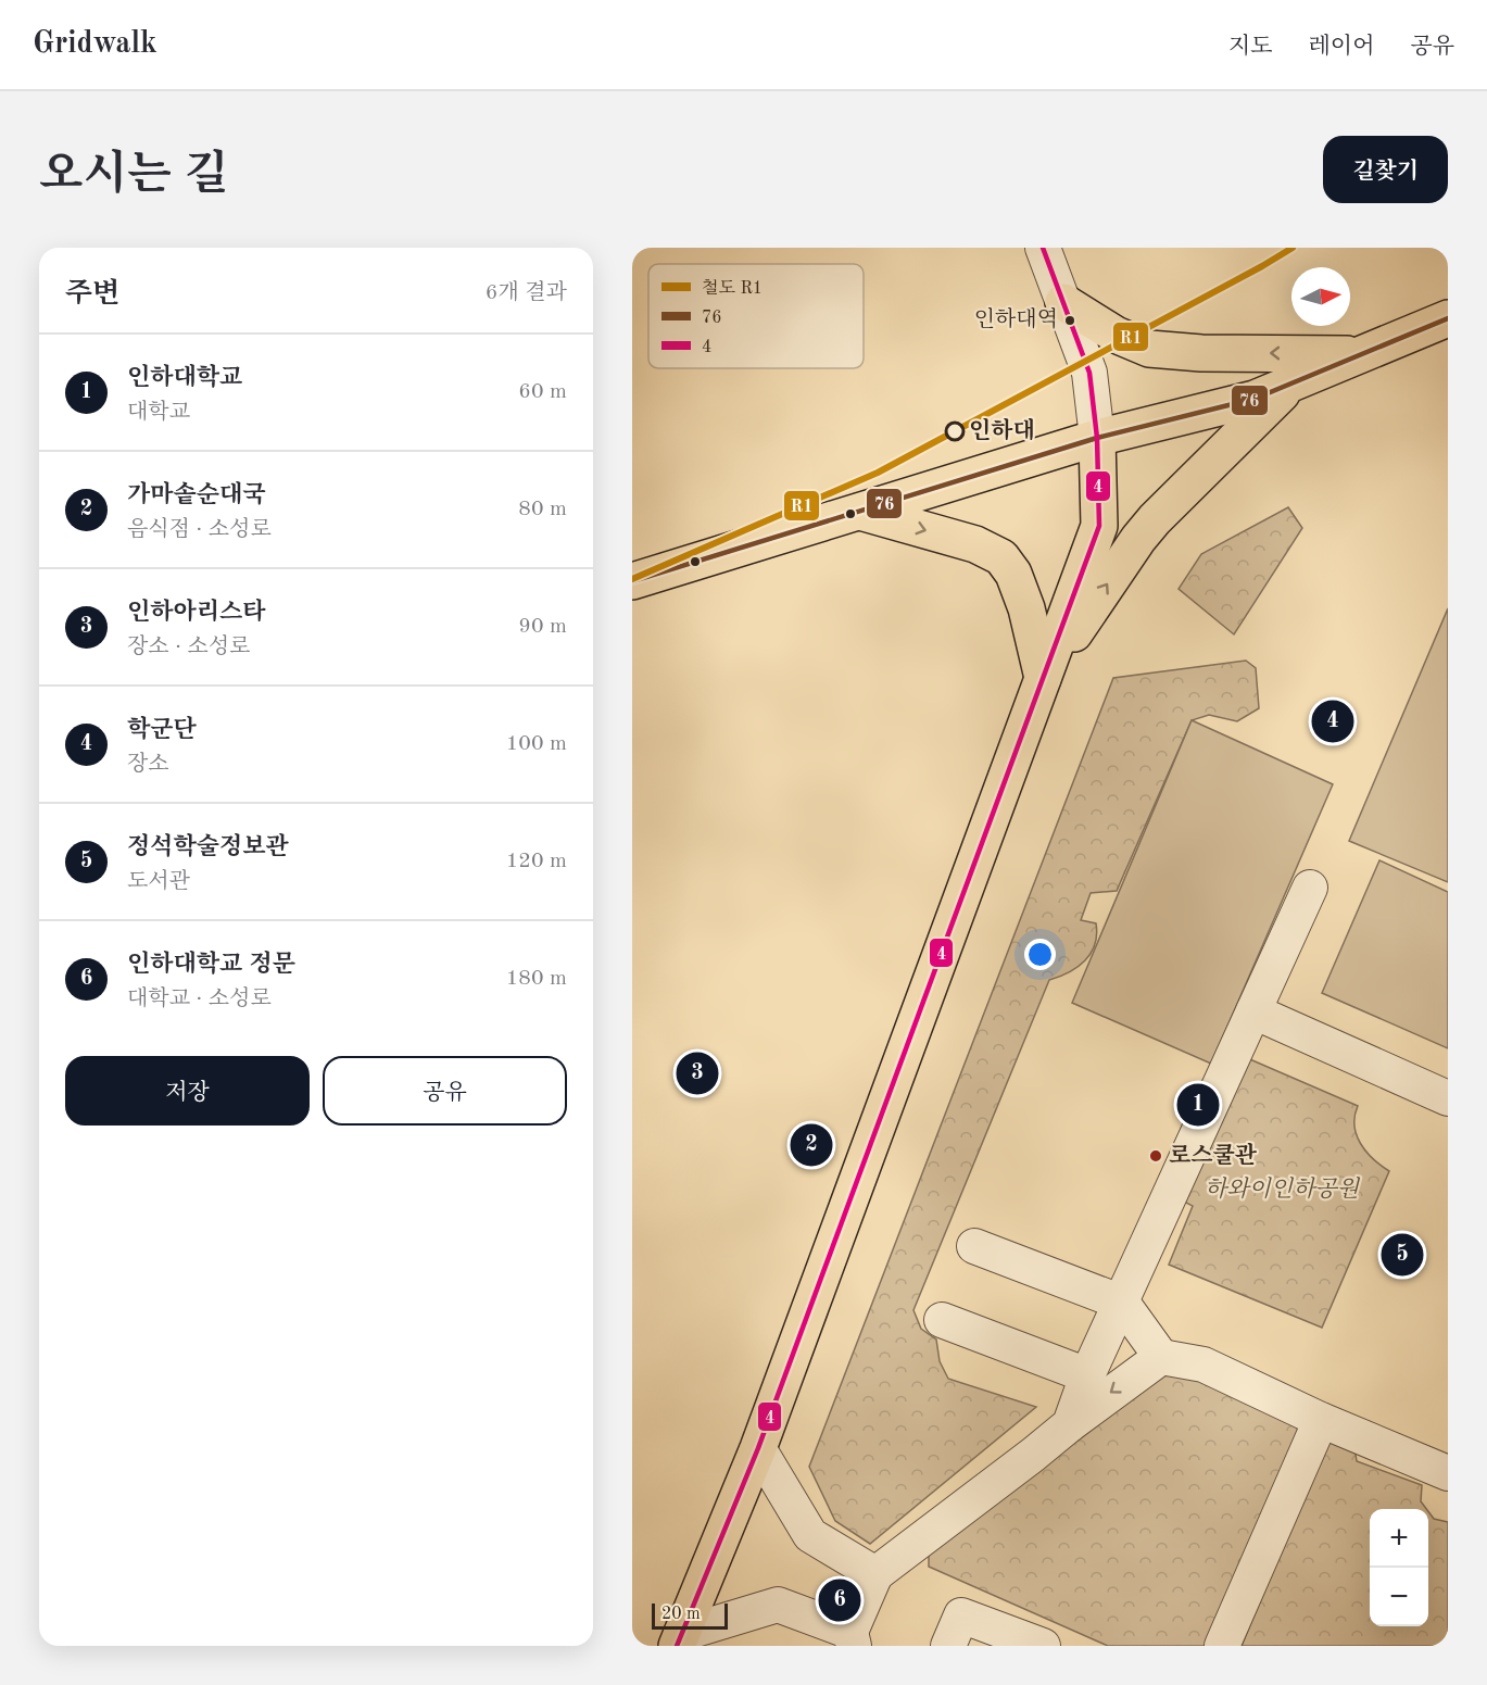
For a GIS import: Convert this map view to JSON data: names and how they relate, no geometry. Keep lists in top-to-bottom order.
{
  "parks": ["하와이인하공원"],
  "places": ["인하대역", "인하대", "로스쿨관"],
  "lines": ["rail line R1", "transit line 4", "transit line 76"],
  "legend": ["철도 R1", "76", "4"],
  "scale_bar": "20 m",
  "north": "right",
  "page": {
    "header": "Gridwalk",
    "nav": ["지도", "레이어", "공유"],
    "title": "오시는 길",
    "buttons": [
      "길찾기",
      ["저장", "공유"]
    ],
    "heading": ["주변", "6개 결과"],
    "list": [
      {
        "mark": "1",
        "name": "인하대학교",
        "note": "대학교",
        "value": "60 m"
      },
      {
        "mark": "2",
        "name": "가마솥순대국",
        "note": "음식점 · 소성로",
        "value": "80 m"
      },
      {
        "mark": "3",
        "name": "인하아리스타",
        "note": "장소 · 소성로",
        "value": "90 m"
      },
      {
        "mark": "4",
        "name": "학군단",
        "note": "장소",
        "value": "100 m"
      },
      {
        "mark": "5",
        "name": "정석학술정보관",
        "note": "도서관",
        "value": "120 m"
      },
      {
        "mark": "6",
        "name": "인하대학교 정문",
        "note": "대학교 · 소성로",
        "value": "180 m"
      }
    ],
    "pins": [
      "4",
      "3",
      "1",
      "2",
      "5",
      "6"
    ],
    "map_buttons": ["+", "−"],
    "scale": "20 m"
  }
}
